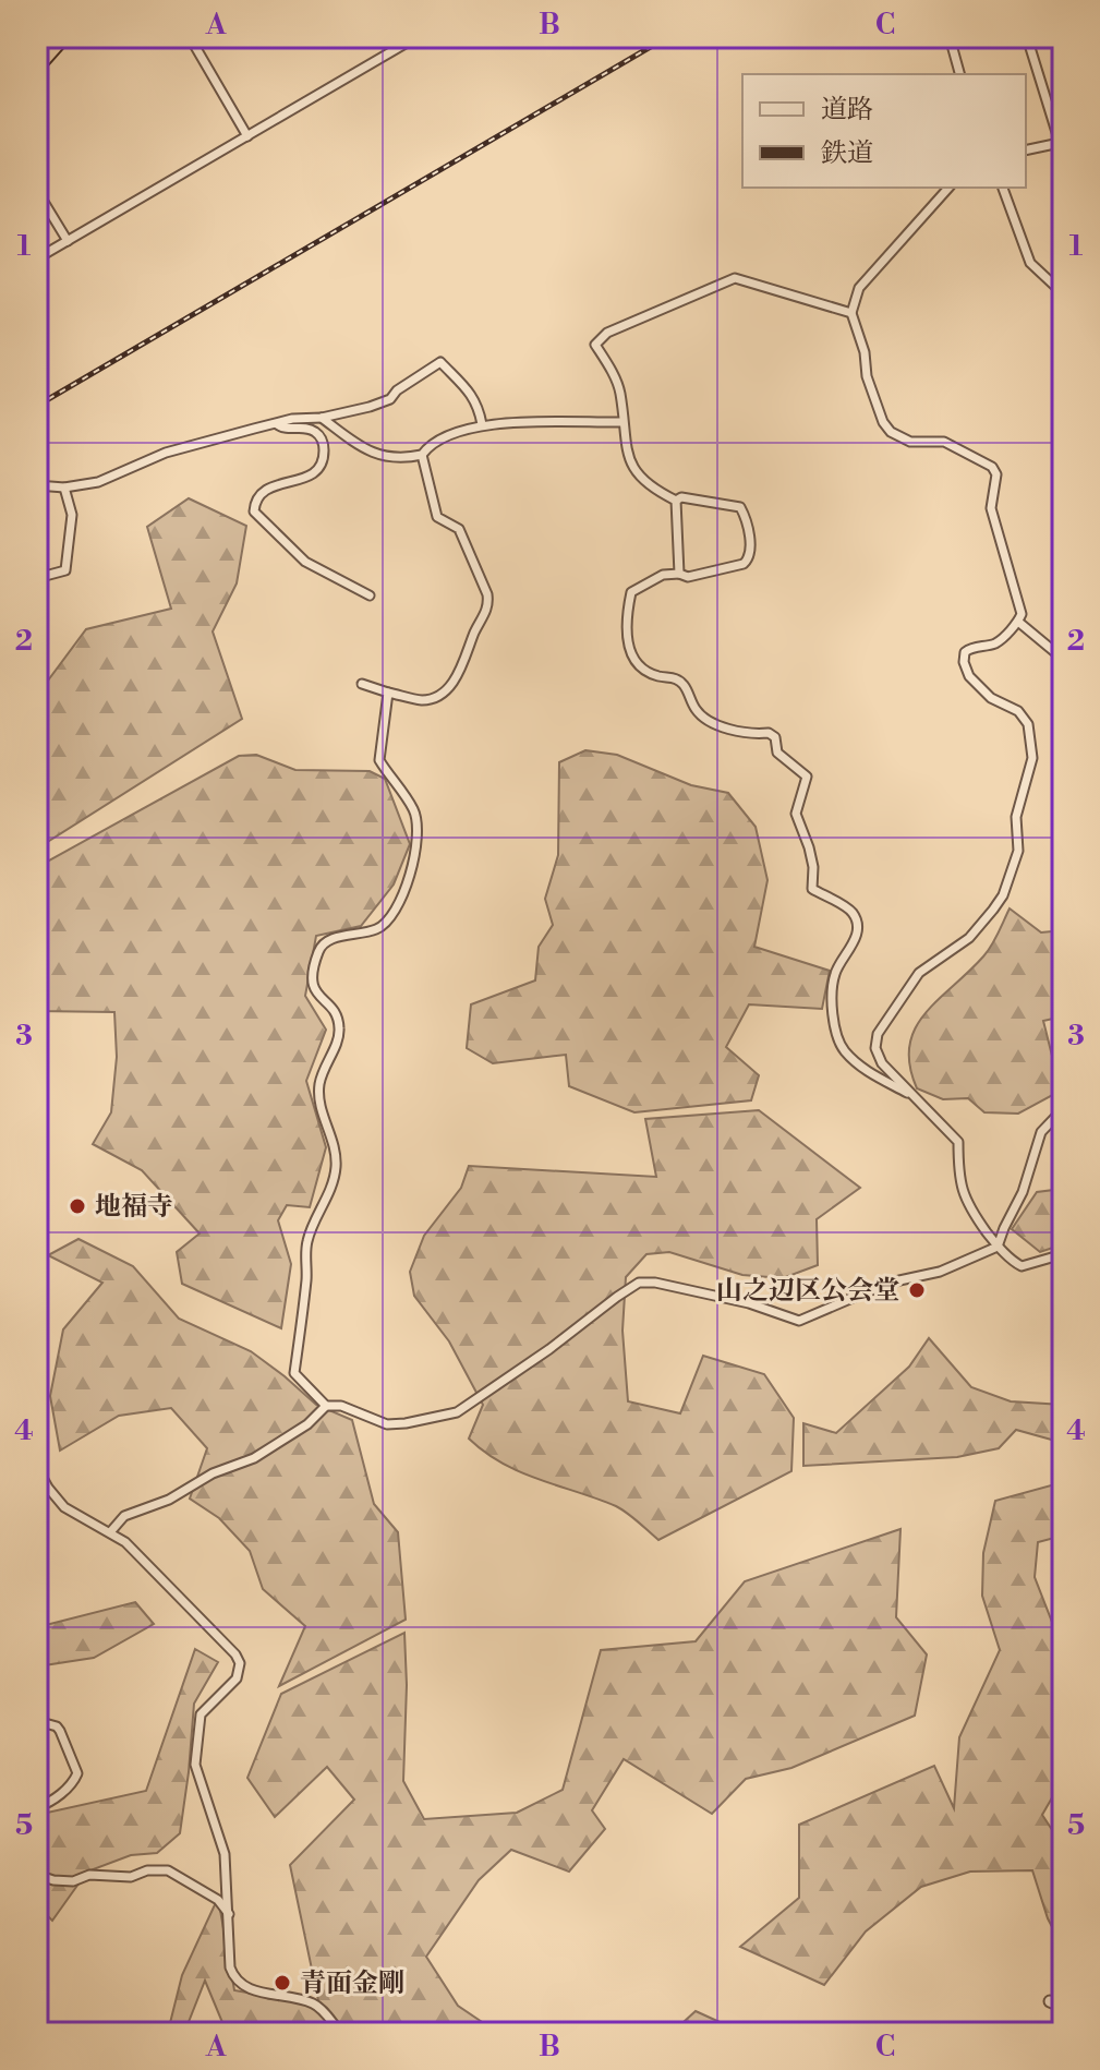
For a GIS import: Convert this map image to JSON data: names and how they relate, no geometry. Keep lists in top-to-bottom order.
{
  "places": ["地福寺", "山之辺区公会堂", "青面金剛"],
  "legend": ["道路", "鉄道"],
  "grid": {
    "columns": ["A", "B", "C"],
    "rows": [
      "1",
      "2",
      "3",
      "4",
      "5"
    ]
  }
}
